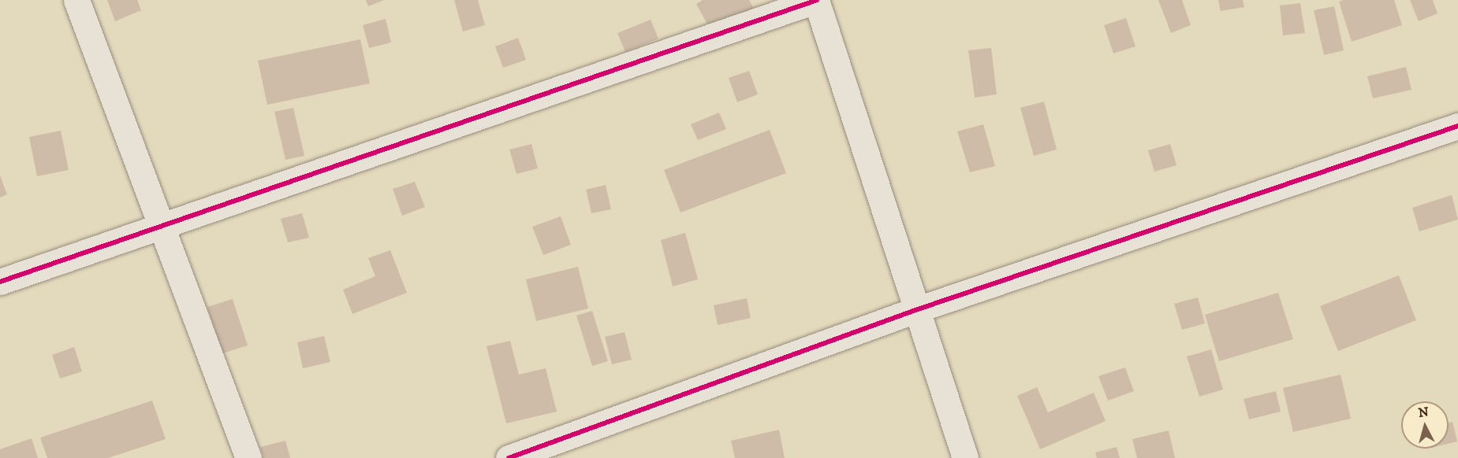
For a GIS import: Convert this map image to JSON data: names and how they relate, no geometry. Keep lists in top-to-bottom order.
{
  "north": "top"
}
